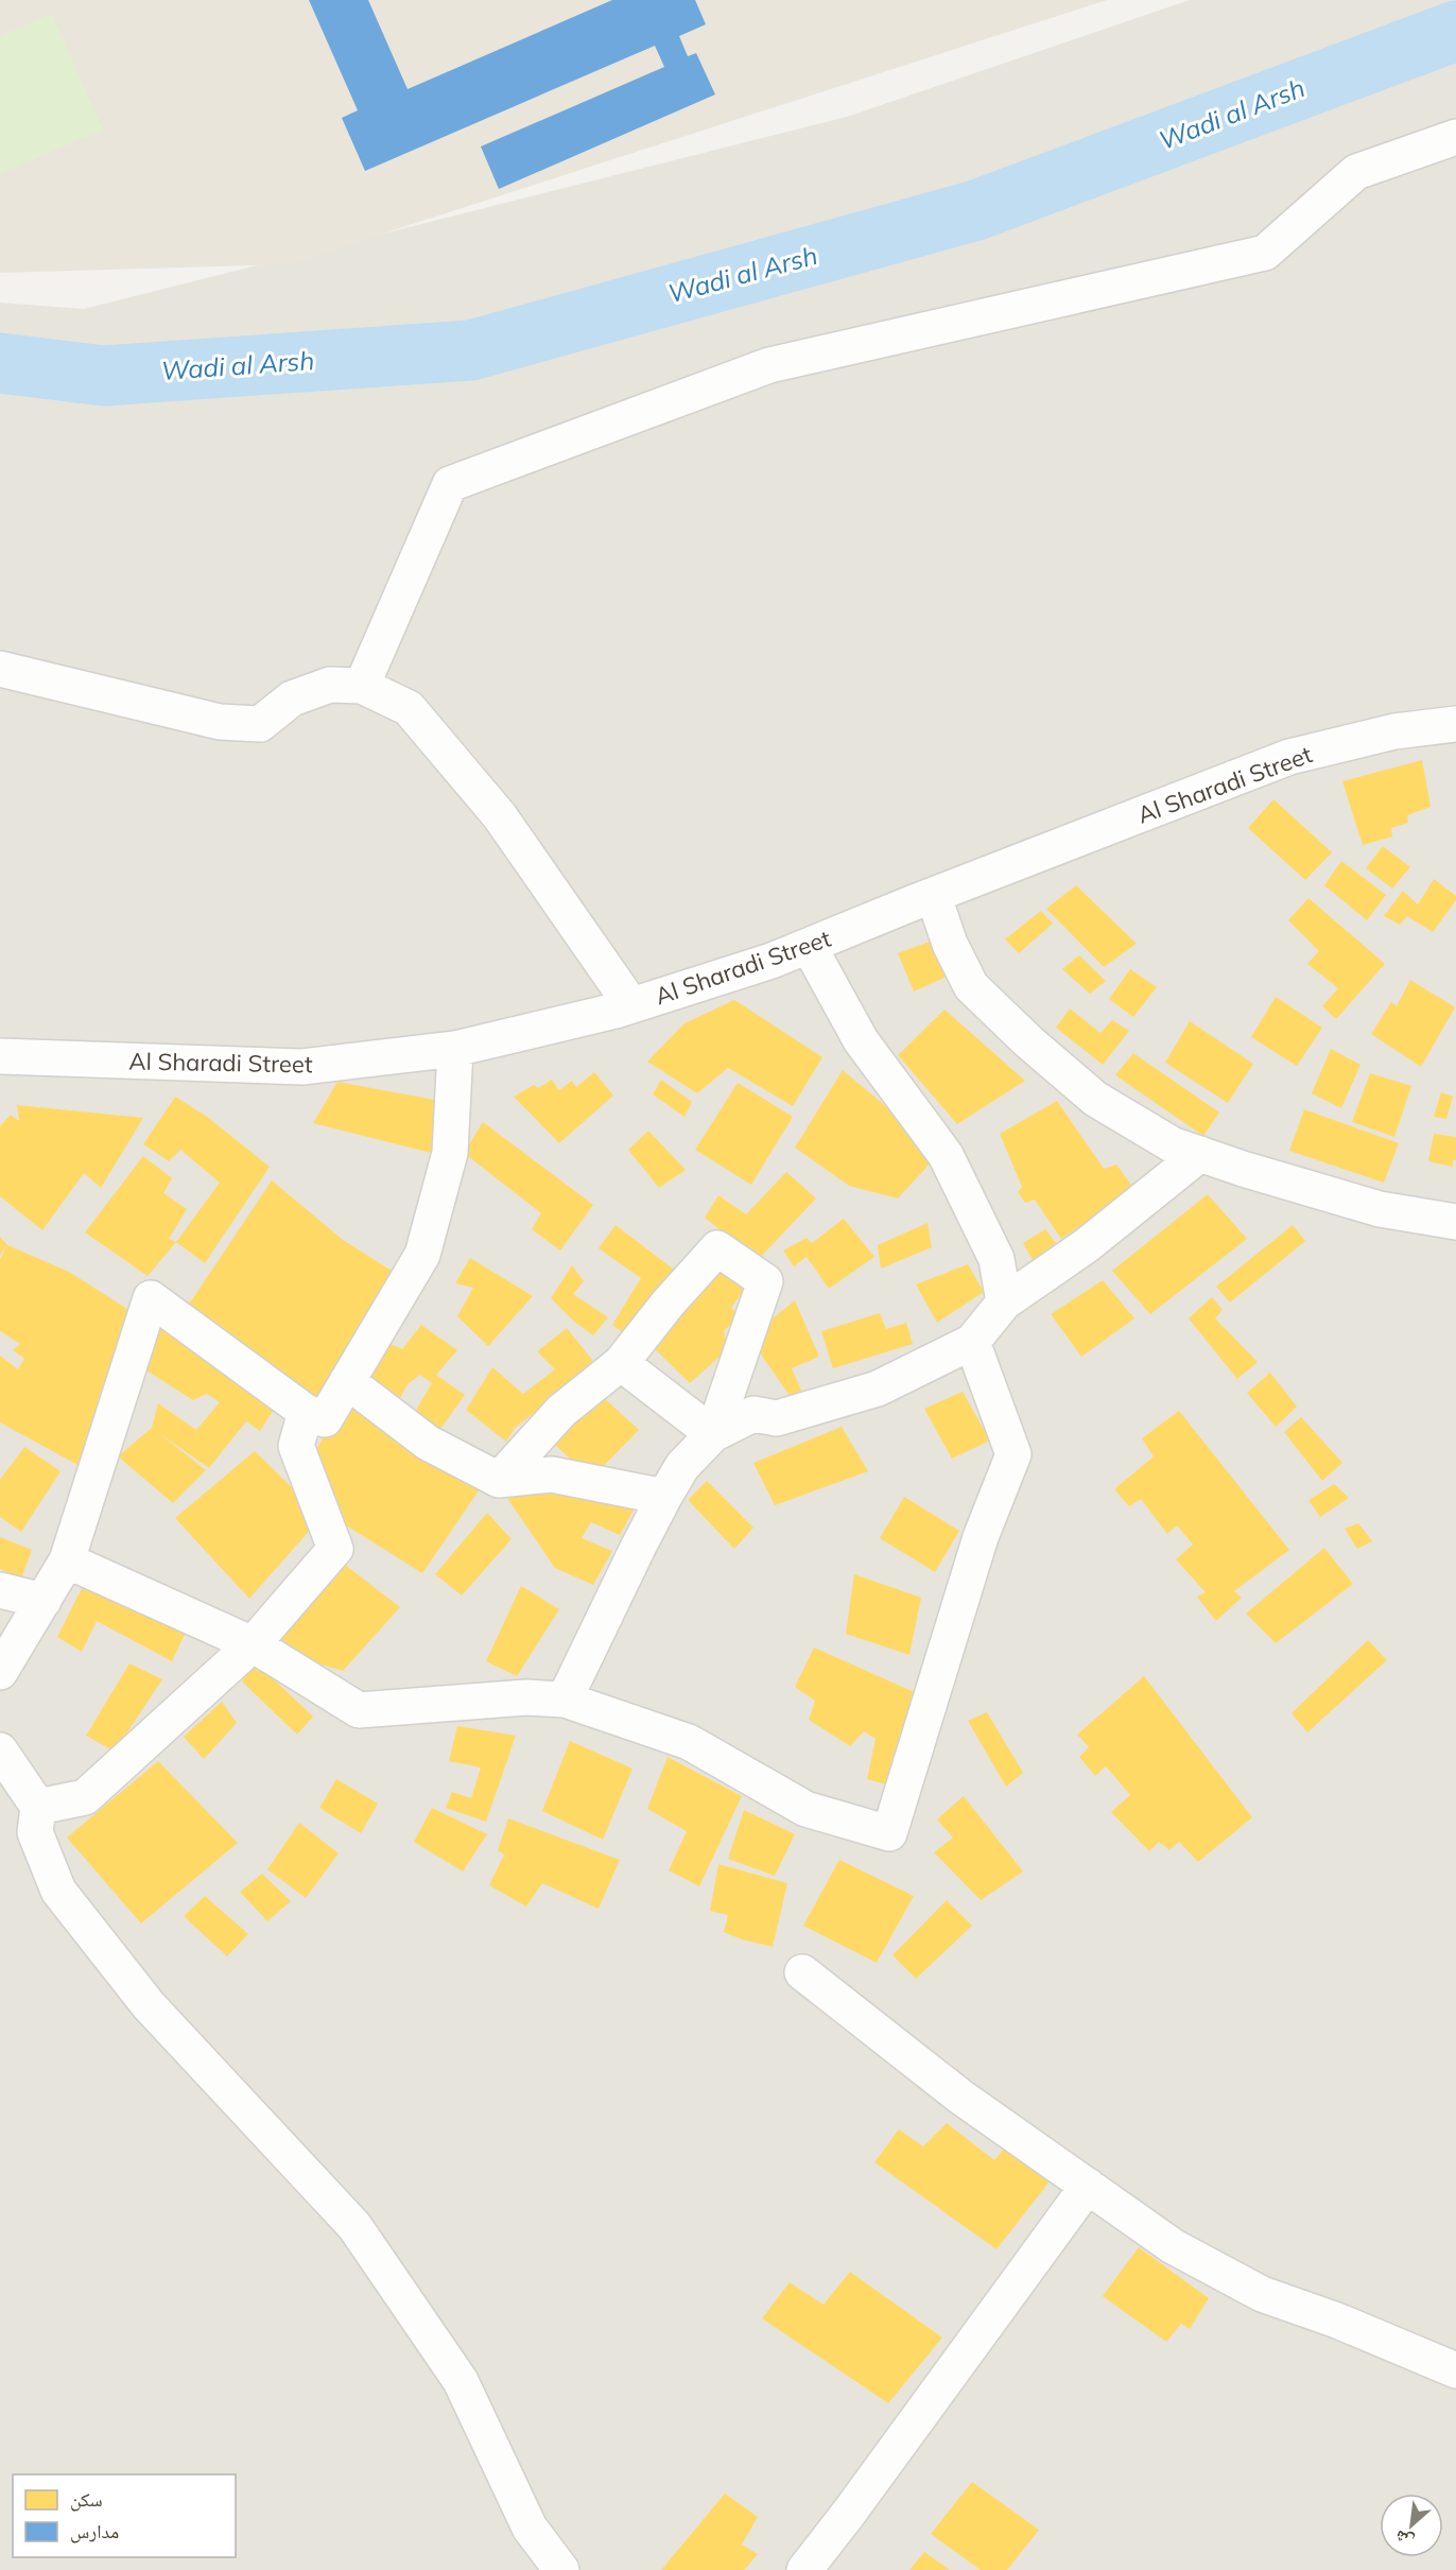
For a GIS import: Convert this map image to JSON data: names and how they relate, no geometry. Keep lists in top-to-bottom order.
{
  "streets": {
    "street": ["Al Sharadi Street"]
  },
  "water": ["Wadi al Arsh"],
  "legend": ["سكن", "مدارس"],
  "north": "bottom left"
}
